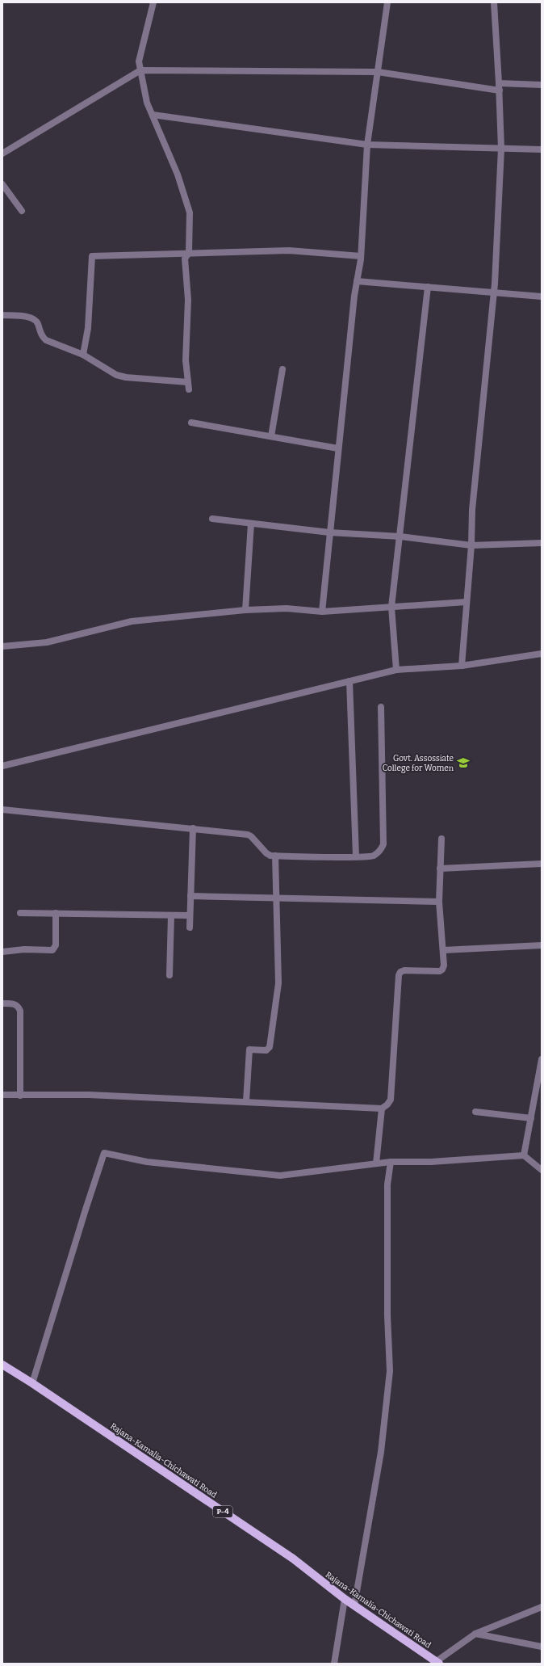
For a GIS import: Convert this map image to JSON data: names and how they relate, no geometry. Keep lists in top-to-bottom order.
{
  "streets": {
    "main road": ["Rajana-Kamalia-Chichawati Road", "P-4"]
  },
  "places": {
    "school or university": ["Govt. Assossiate College for Women"]
  }
}
